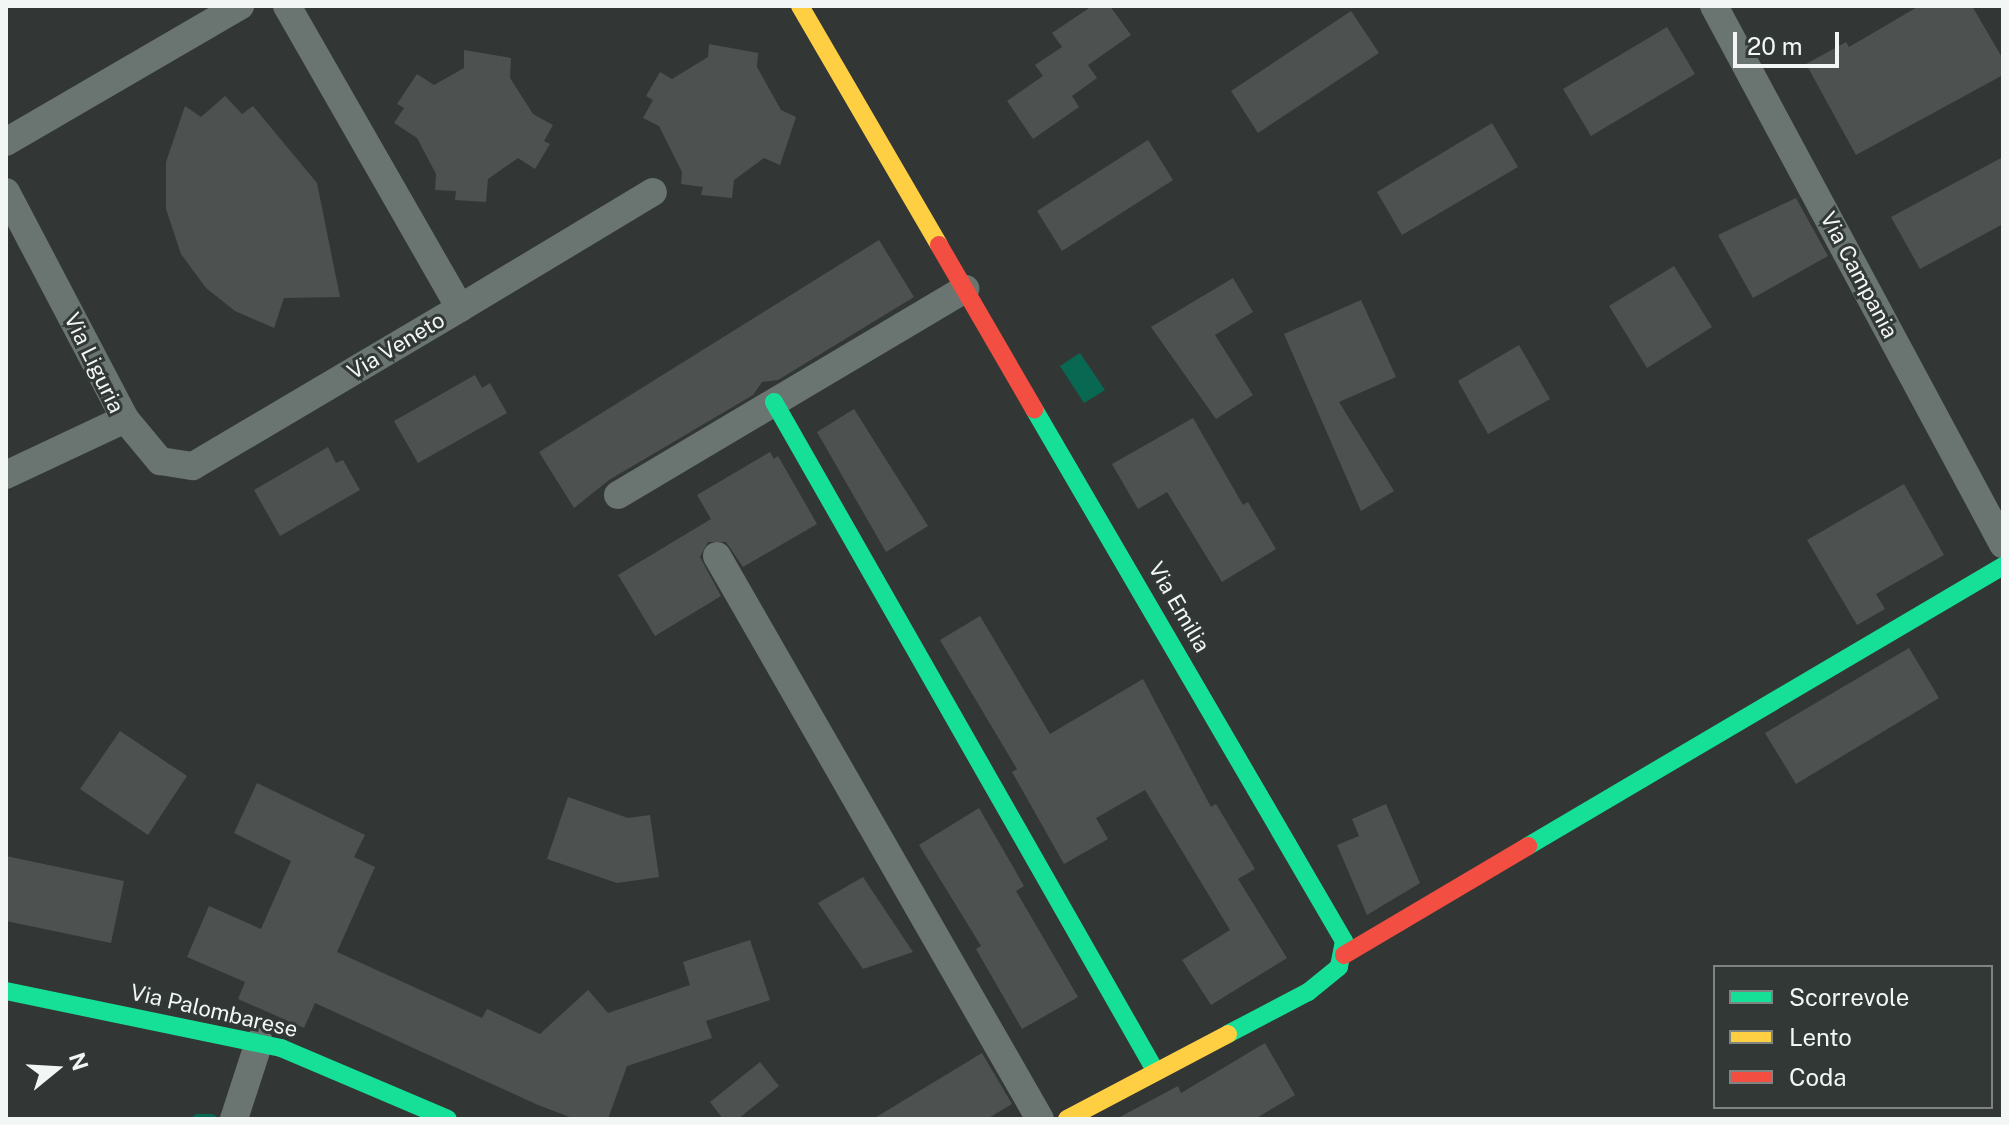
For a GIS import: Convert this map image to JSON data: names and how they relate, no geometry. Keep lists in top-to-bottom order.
{
  "streets": {
    "street": [
      "Via Campania",
      "Via Veneto",
      "Via Liguria",
      "Via Emilia",
      "Via Palombarese"
    ]
  },
  "crossings": [
    ["Via Veneto", "Via Liguria"]
  ],
  "legend": ["Scorrevole", "Lento", "Coda"],
  "scale_bar": "20 m",
  "north": "right"
}
